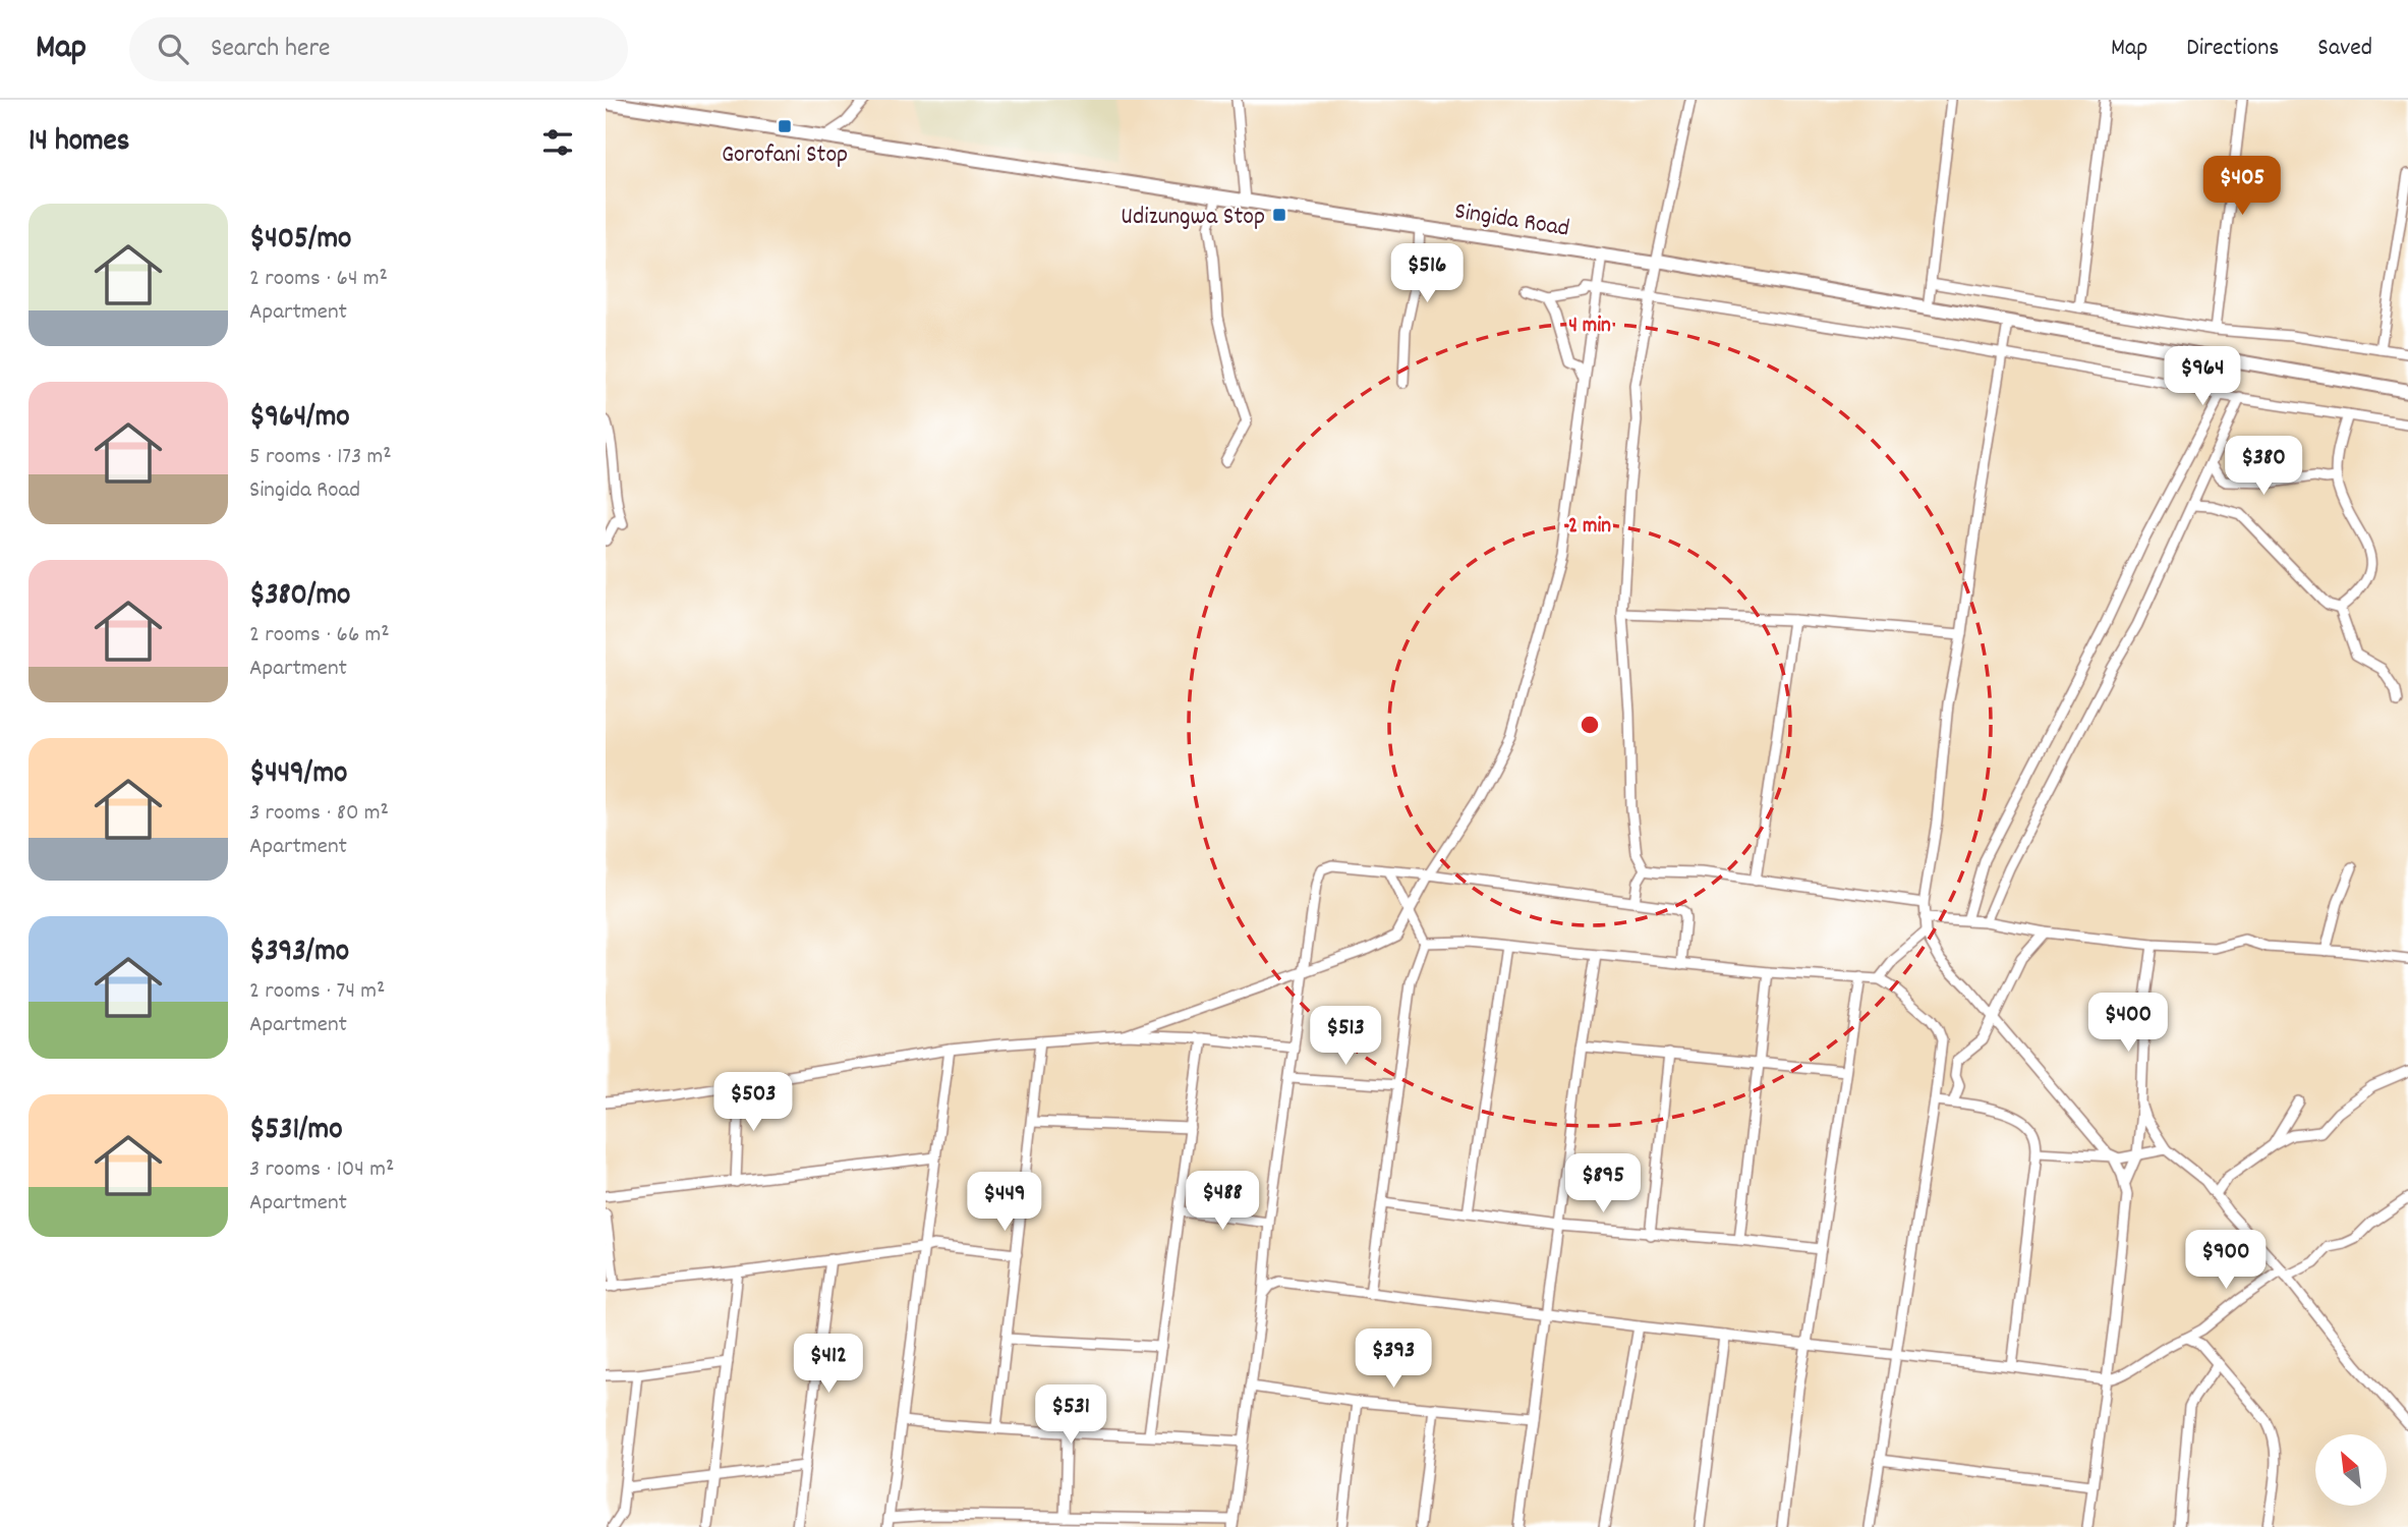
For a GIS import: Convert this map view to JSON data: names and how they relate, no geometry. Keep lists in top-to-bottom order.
{
  "streets": {
    "highway": ["Singida Road"]
  },
  "places": {
    "transit": ["Gorofani Stop", "Udizungwa Stop"]
  },
  "north": "top left",
  "page": {
    "header": "Map",
    "search": "Search here",
    "nav": ["Map", "Directions", "Saved"],
    "heading": "14 homes",
    "price": [
      "$405",
      "$516",
      "$964",
      "$380",
      "$400",
      "$513",
      "$503",
      "$895",
      "$488",
      "$449",
      "$900",
      "$393",
      "$412",
      "$531"
    ],
    "list": [
      {
        "name": "$405/mo",
        "note": "2 rooms · 64 m² · Apartment"
      },
      {
        "name": "$964/mo",
        "note": "5 rooms · 173 m² · Singida Road"
      },
      {
        "name": "$380/mo",
        "note": "2 rooms · 66 m² · Apartment"
      },
      {
        "name": "$449/mo",
        "note": "3 rooms · 80 m² · Apartment"
      },
      {
        "name": "$393/mo",
        "note": "2 rooms · 74 m² · Apartment"
      },
      {
        "name": "$531/mo",
        "note": "3 rooms · 104 m² · Apartment"
      }
    ]
  },
  "rings": ["4 min", "2 min"]
}
